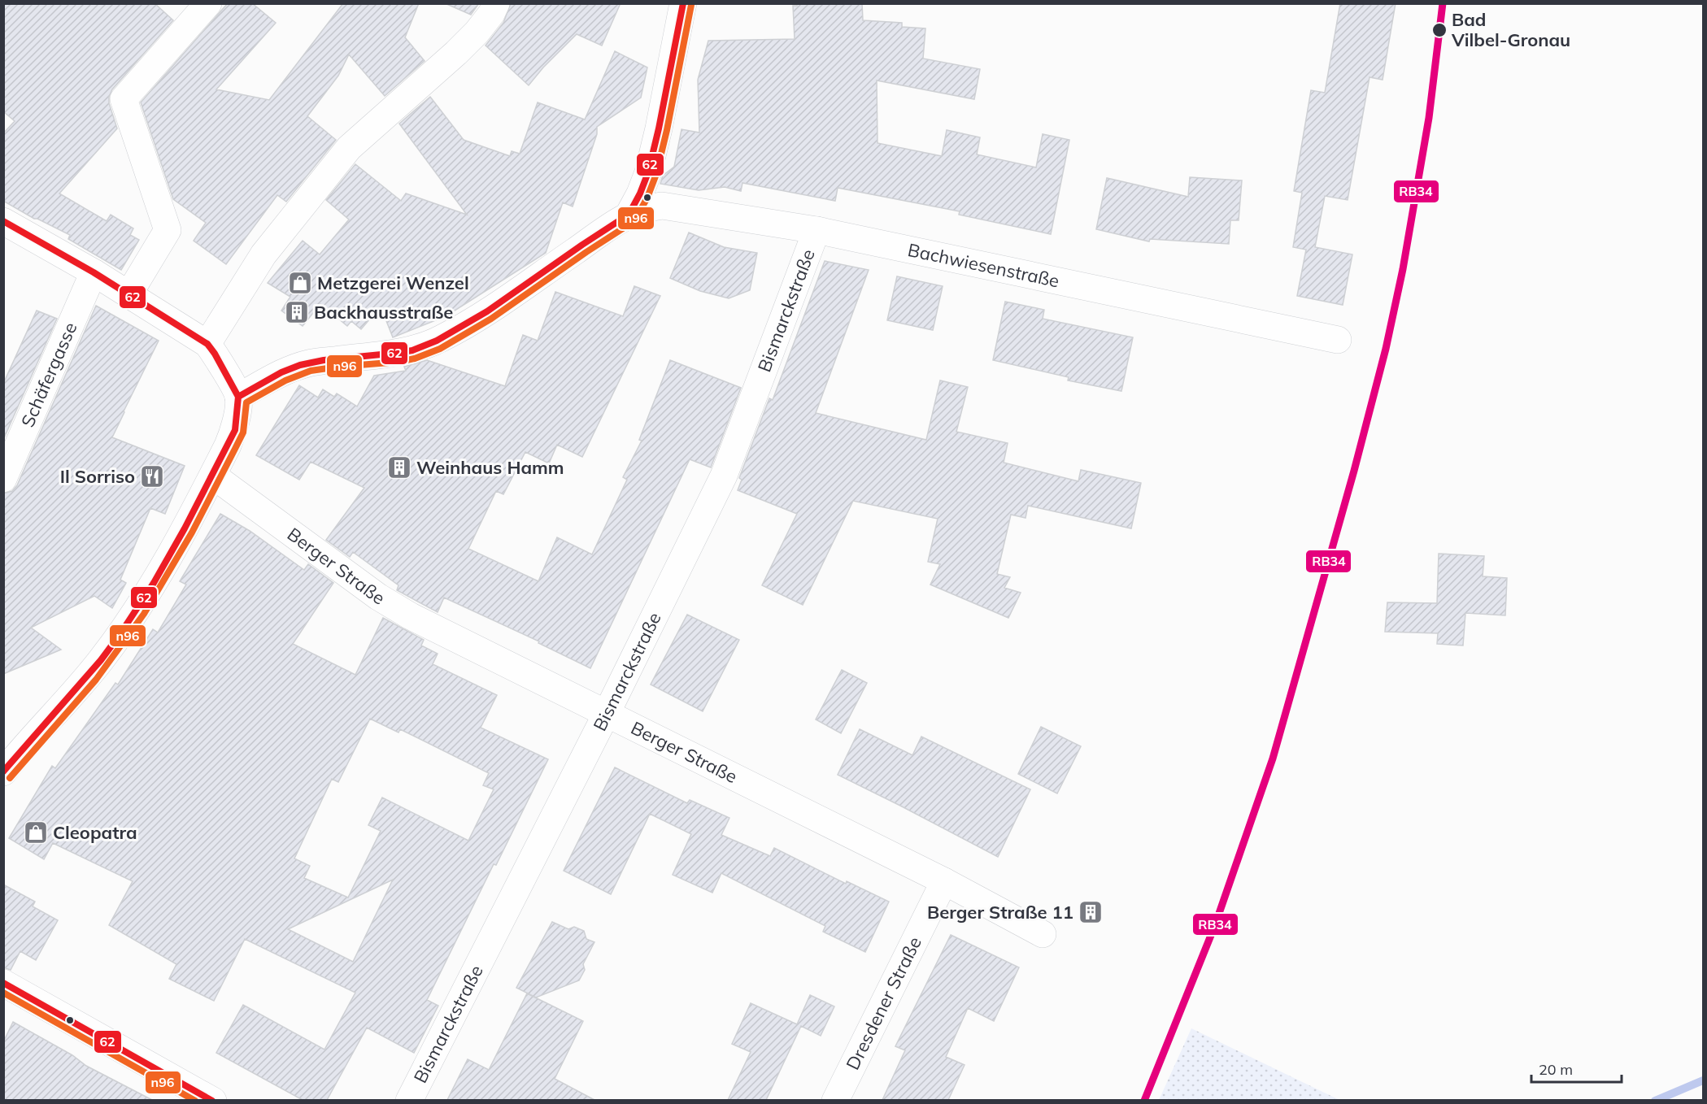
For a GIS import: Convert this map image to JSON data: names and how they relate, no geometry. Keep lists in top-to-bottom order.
{
  "streets": {
    "street": [
      "Bachwiesenstraße",
      "Bismarckstraße",
      "Schäfergasse",
      "Berger Straße",
      "Dresdener Straße"
    ]
  },
  "crossings": [
    ["Bachwiesenstraße", "Bismarckstraße"],
    ["Bismarckstraße", "Berger Straße"],
    ["Berger Straße", "Dresdener Straße"]
  ],
  "places": {
    "other": ["Bad Vilbel-Gronau"],
    "shop": ["Metzgerei Wenzel", "Cleopatra"],
    "building": ["Backhausstraße", "Weinhaus Hamm", "Berger Straße 11"],
    "restaurant": ["Il Sorriso"]
  },
  "lines": ["transit line RB34", "transit line 62", "transit line n96"],
  "scale_bar": "20 m"
}
